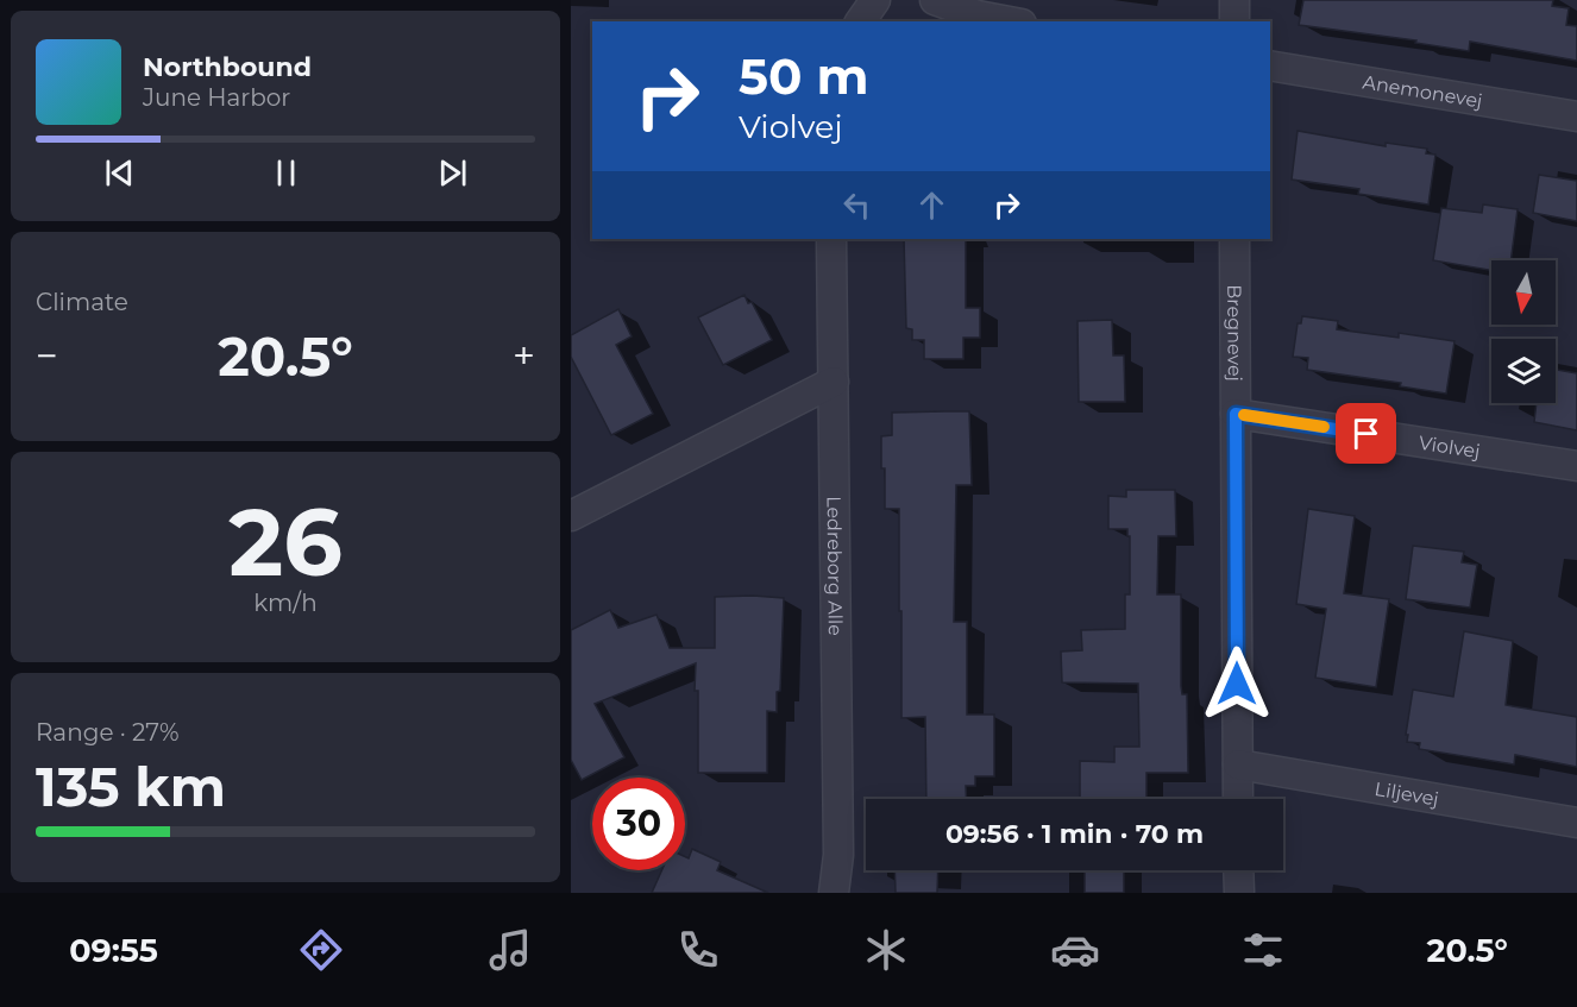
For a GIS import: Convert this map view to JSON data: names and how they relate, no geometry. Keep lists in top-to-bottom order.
{
  "streets": {
    "street": [
      "Anemonevej",
      "Bregnevej",
      "Violvej",
      "Ledreborg Alle",
      "Liljevej"
    ]
  },
  "crossings": [
    ["Bregnevej", "Violvej"],
    ["Bregnevej", "Liljevej"]
  ],
  "north": "bottom",
  "page": {
    "turn": ["50 m", "Violvej"],
    "song": ["Northbound", "June Harbor"],
    "tile": [
      "Climate",
      ["26", "km/h"],
      ["Range · 27%", "135 km"]
    ],
    "heat": ["−", "20.5°", "+"],
    "limit": "30",
    "trip": "09:56 · 1 min · 70 m",
    "tabs": ["09:55", "20.5°"]
  }
}
